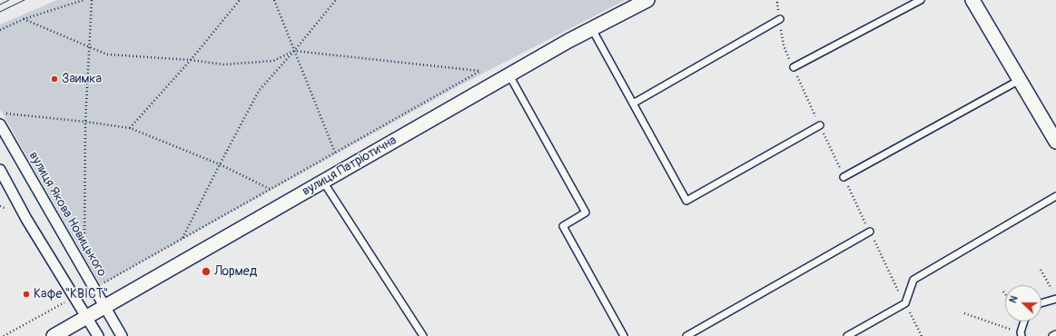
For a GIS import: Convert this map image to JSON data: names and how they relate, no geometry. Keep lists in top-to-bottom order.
{
  "streets": {
    "street": ["вулиця Патріотична", "вулиця Якова Новицького"]
  },
  "crossings": [
    ["вулиця Патріотична", "вулиця Якова Новицького"]
  ],
  "places": ["Заимка", "Лормед", "Кафе \"КВІСТ\""],
  "north": "left"
}
